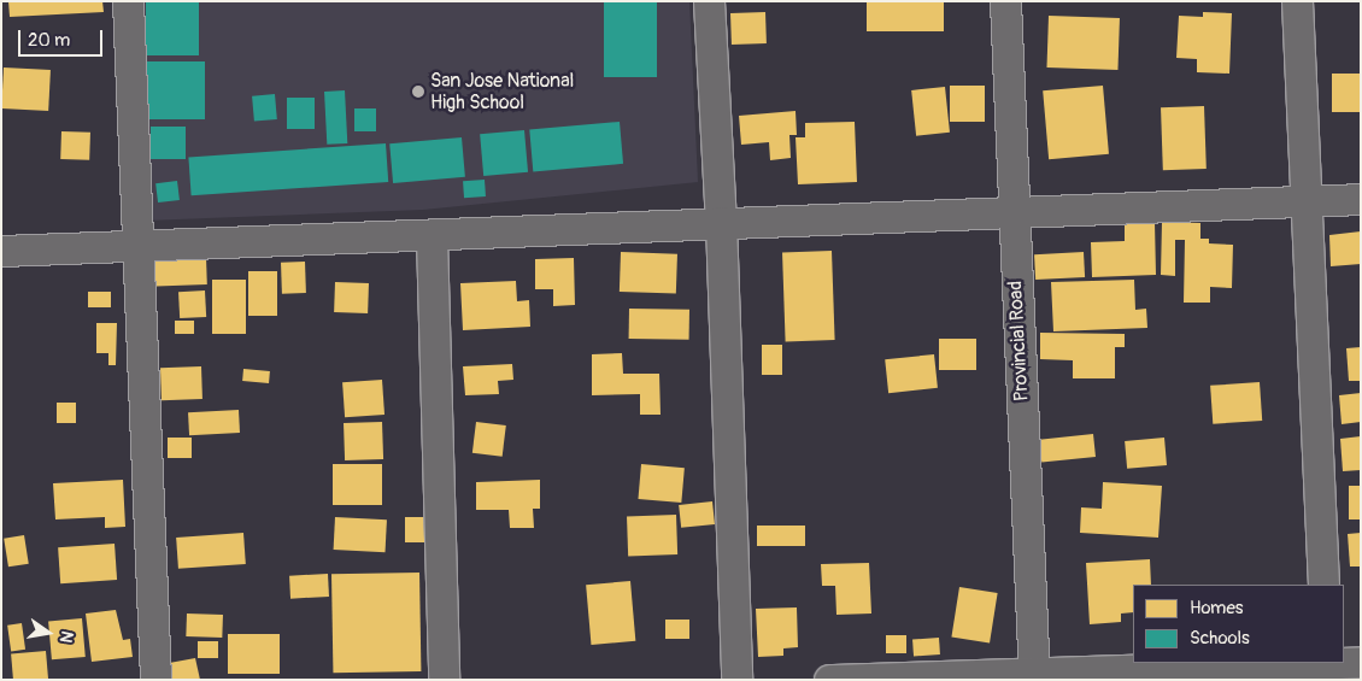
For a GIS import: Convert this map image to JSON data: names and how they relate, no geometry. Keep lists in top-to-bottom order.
{
  "streets": {
    "street": ["Provincial Road"]
  },
  "places": ["San Jose National High School"],
  "legend": ["Homes", "Schools"],
  "scale_bar": "20 m",
  "north": "right"
}
